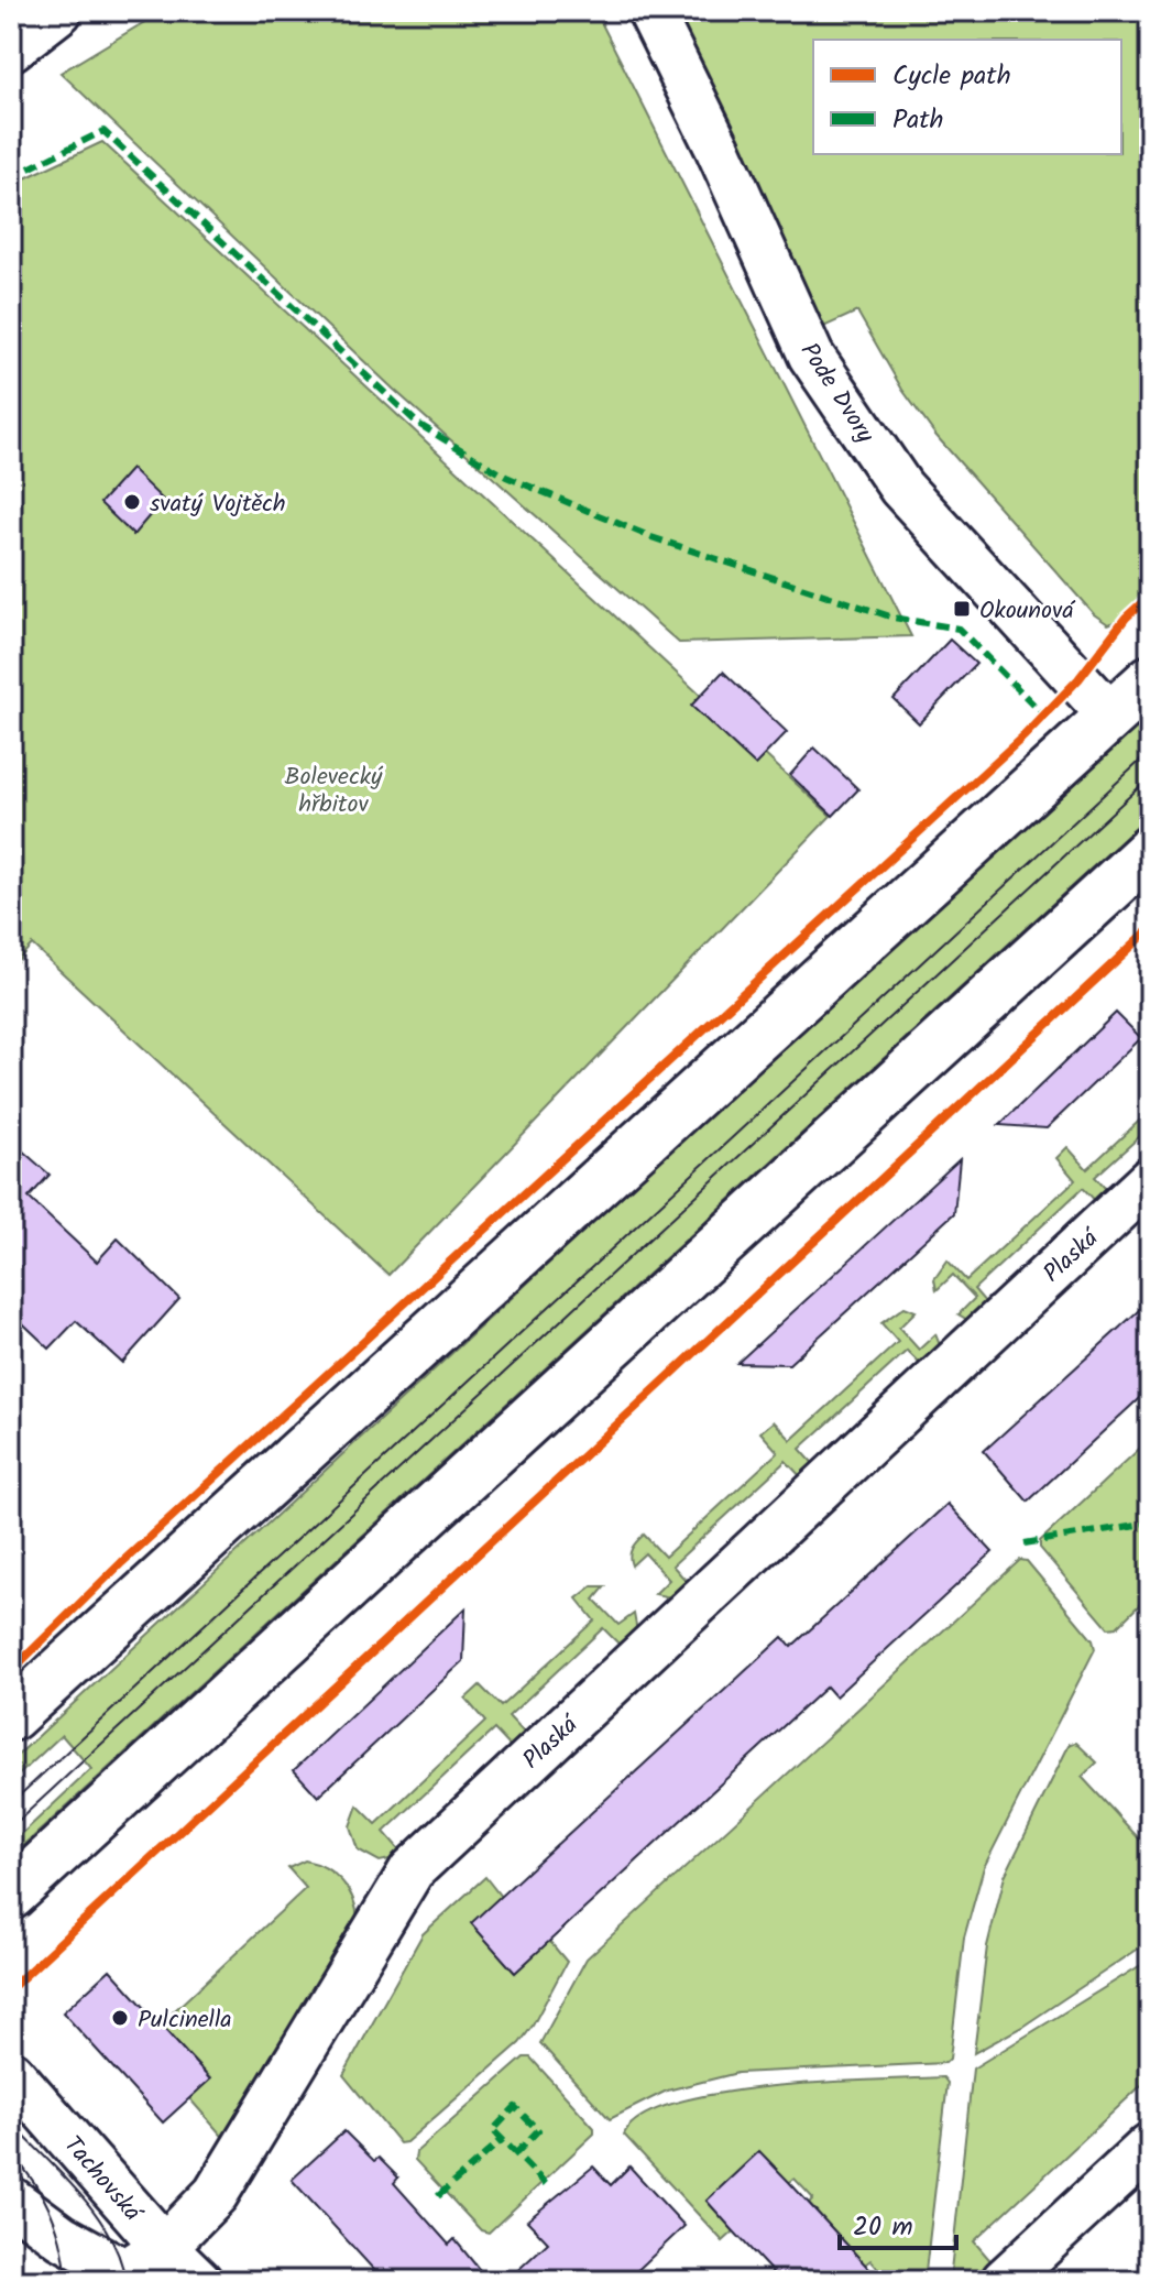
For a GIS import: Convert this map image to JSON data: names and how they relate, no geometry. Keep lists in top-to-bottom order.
{
  "streets": {
    "street": ["Pode Dvory", "Plaská", "Tachovská"]
  },
  "crossings": [
    ["Plaská", "Tachovská"]
  ],
  "parks": ["Bolevecký hřbitov"],
  "places": {
    "other": ["svatý Vojtěch", "Pulcinella"],
    "transit": ["Okounová"]
  },
  "legend": ["Cycle path", "Path"],
  "scale_bar": "20 m"
}
